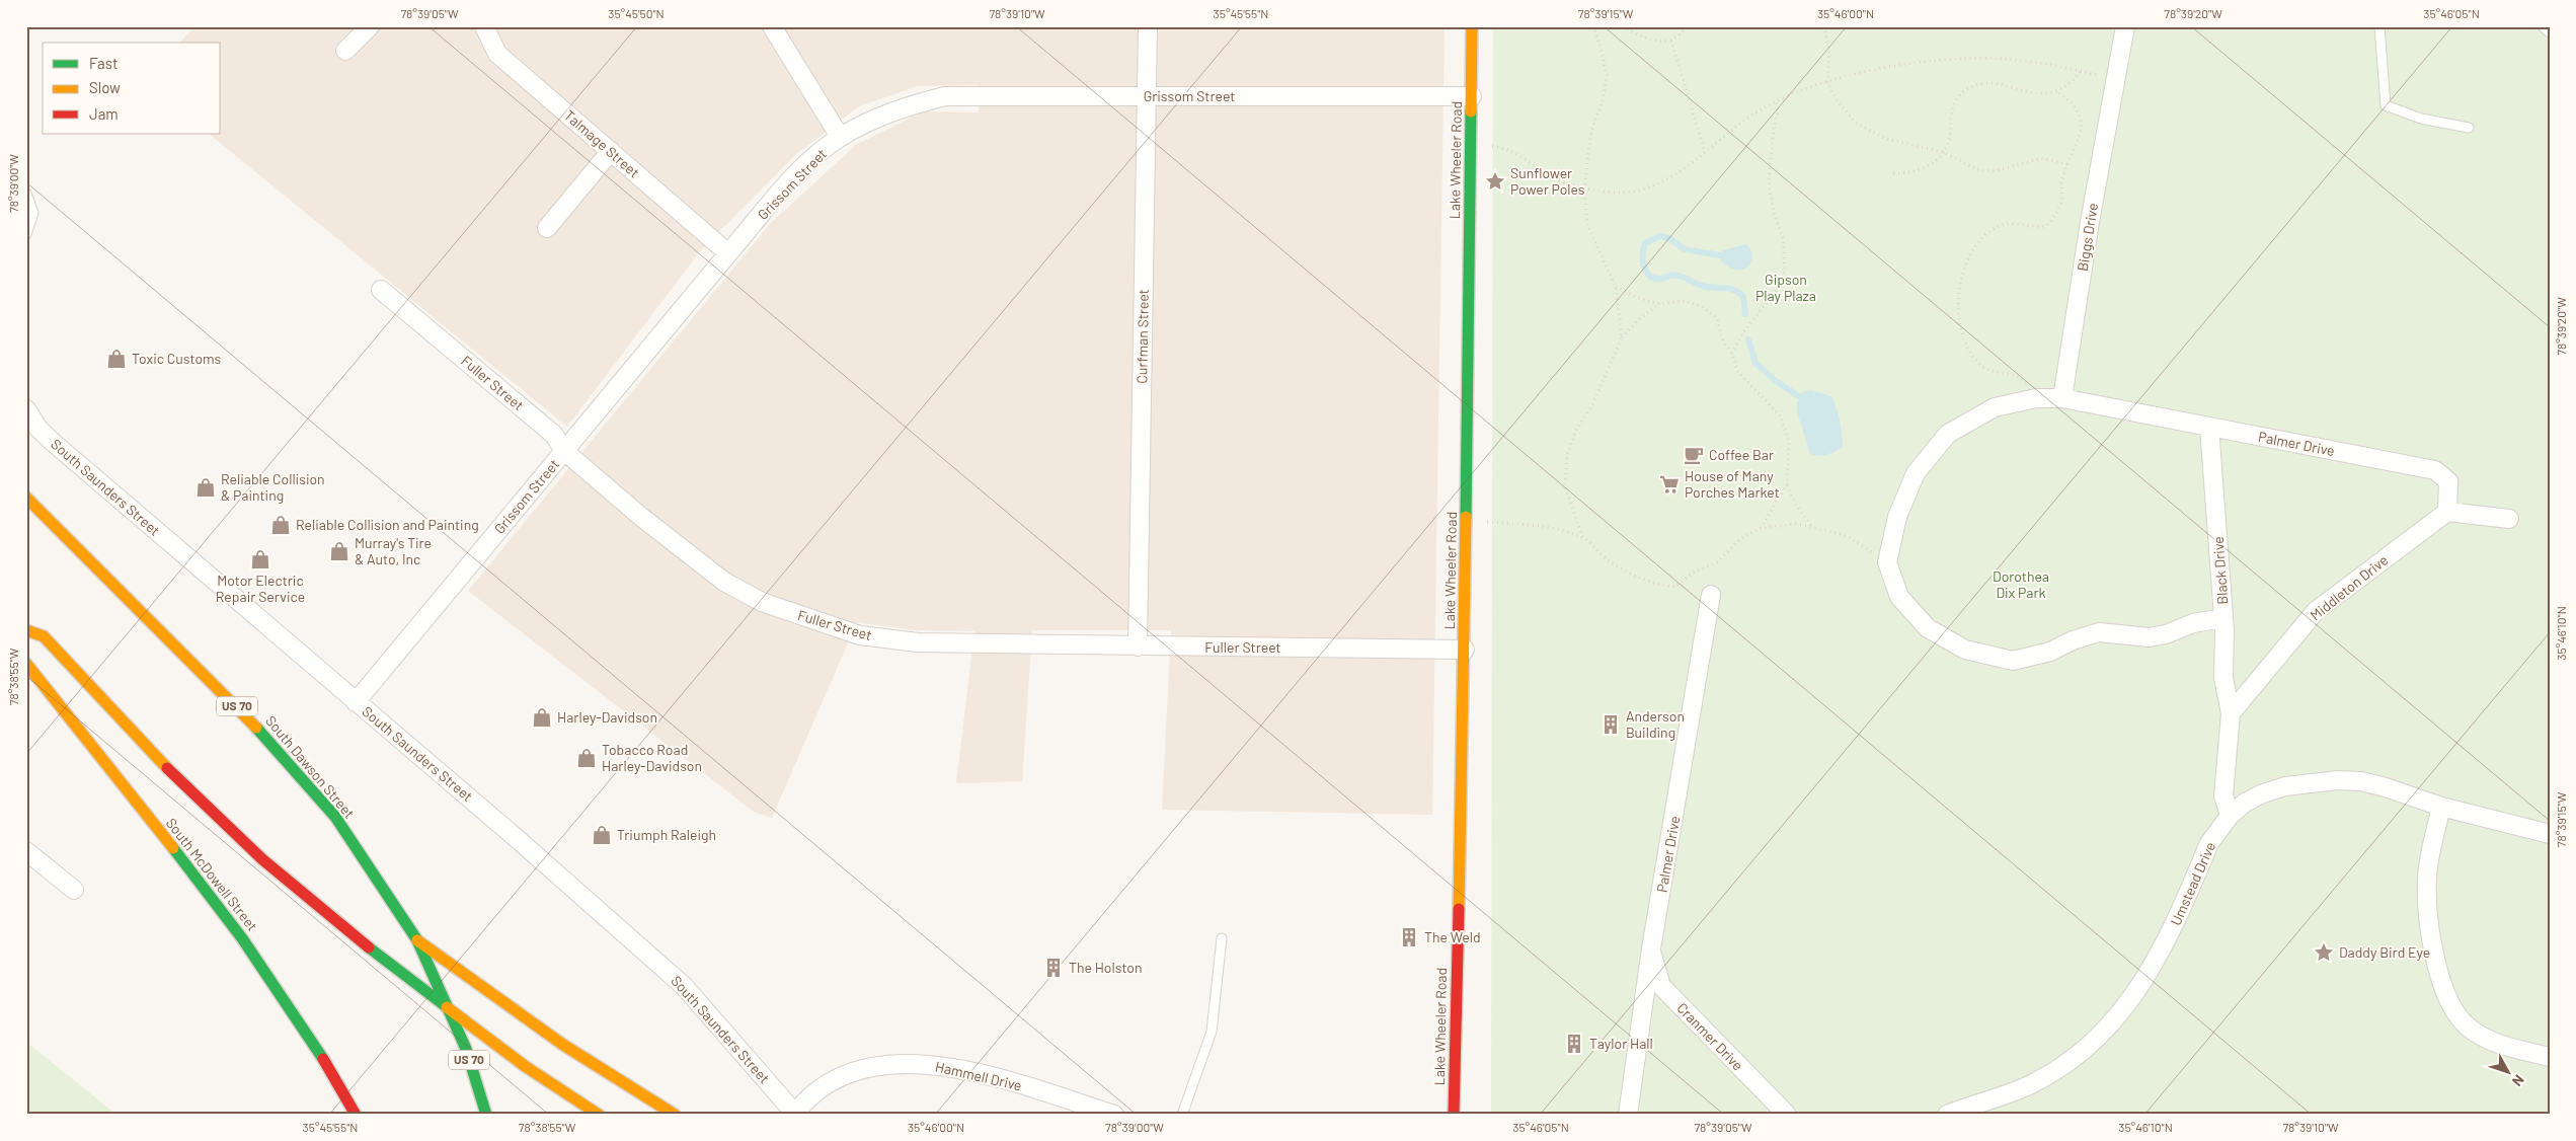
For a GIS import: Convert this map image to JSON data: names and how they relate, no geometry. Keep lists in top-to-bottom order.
{
  "streets": {
    "main road": [
      "Lake Wheeler Road",
      "US 70",
      "South Dawson Street",
      "South McDowell Street"
    ],
    "street": [
      "Grissom Street",
      "Talmage Street",
      "Biggs Drive",
      "Curfman Street",
      "Fuller Street",
      "Palmer Drive",
      "South Saunders Street",
      "Black Drive",
      "Middleton Drive",
      "Umstead Drive",
      "Cranmer Drive",
      "Hammell Drive"
    ]
  },
  "crossings": [
    ["Grissom Street", "Talmage Street"],
    ["Grissom Street", "Lake Wheeler Road"],
    ["Grissom Street", "Curfman Street"],
    ["Grissom Street", "Fuller Street"],
    ["Grissom Street", "South Saunders Street"],
    ["Lake Wheeler Road", "Fuller Street"],
    ["Biggs Drive", "Palmer Drive"],
    ["Curfman Street", "Fuller Street"],
    ["Palmer Drive", "Black Drive"],
    ["Palmer Drive", "Middleton Drive"],
    ["Palmer Drive", "Cranmer Drive"],
    ["South Saunders Street", "Hammell Drive"],
    ["Black Drive", "Middleton Drive"]
  ],
  "parks": ["Gipson Play Plaza", "Dorothea Dix Park"],
  "places": {
    "place": ["Sunflower Power Poles", "Daddy Bird Eye"],
    "shop": [
      "Toxic Customs",
      "Reliable Collision & Painting",
      "Reliable Collision and Painting",
      "Murray's Tire & Auto, Inc",
      "Motor Electric Repair Service",
      "Harley-Davidson",
      "Tobacco Road Harley-Davidson",
      "Triumph Raleigh"
    ],
    "cafe": ["Coffee Bar"],
    "supermarket": ["House of Many Porches Market"],
    "building": [
      "Anderson Building",
      "The Weld",
      "The Holston",
      "Taylor Hall"
    ]
  },
  "legend": ["Fast", "Slow", "Jam"],
  "north": "bottom right",
  "coordinates": [
    "78°39'05\"W",
    "35°45'50\"N",
    "78°39'10\"W",
    "35°45'55\"N",
    "78°39'15\"W",
    "35°46'00\"N",
    "78°39'20\"W",
    "35°46'05\"N",
    "78°39'00\"W",
    "35°46'10\"N",
    "78°38'55\"W"
  ]
}
